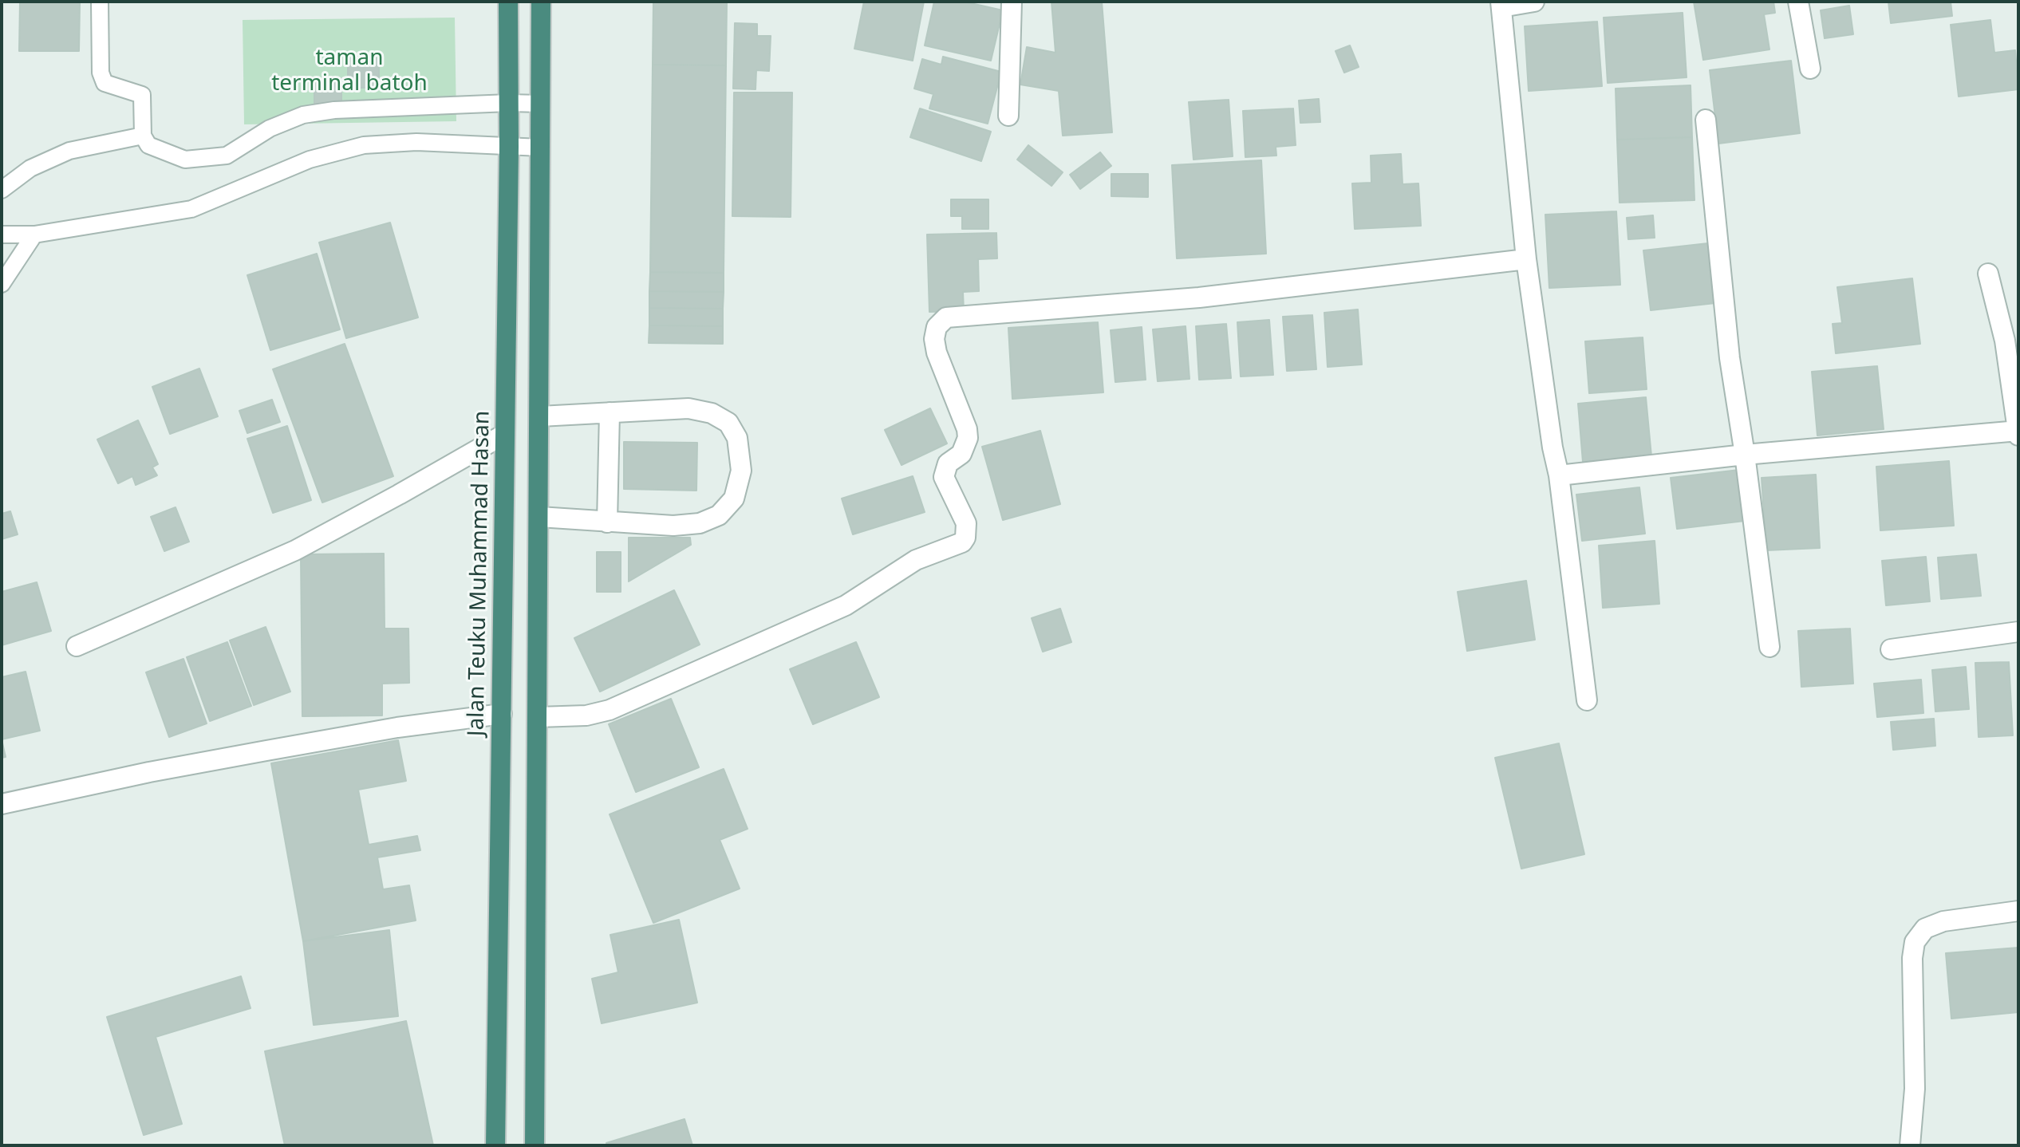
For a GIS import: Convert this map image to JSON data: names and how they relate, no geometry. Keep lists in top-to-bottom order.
{
  "streets": {
    "highway": ["Jalan Teuku Muhammad Hasan"]
  },
  "parks": ["taman terminal batoh"]
}
